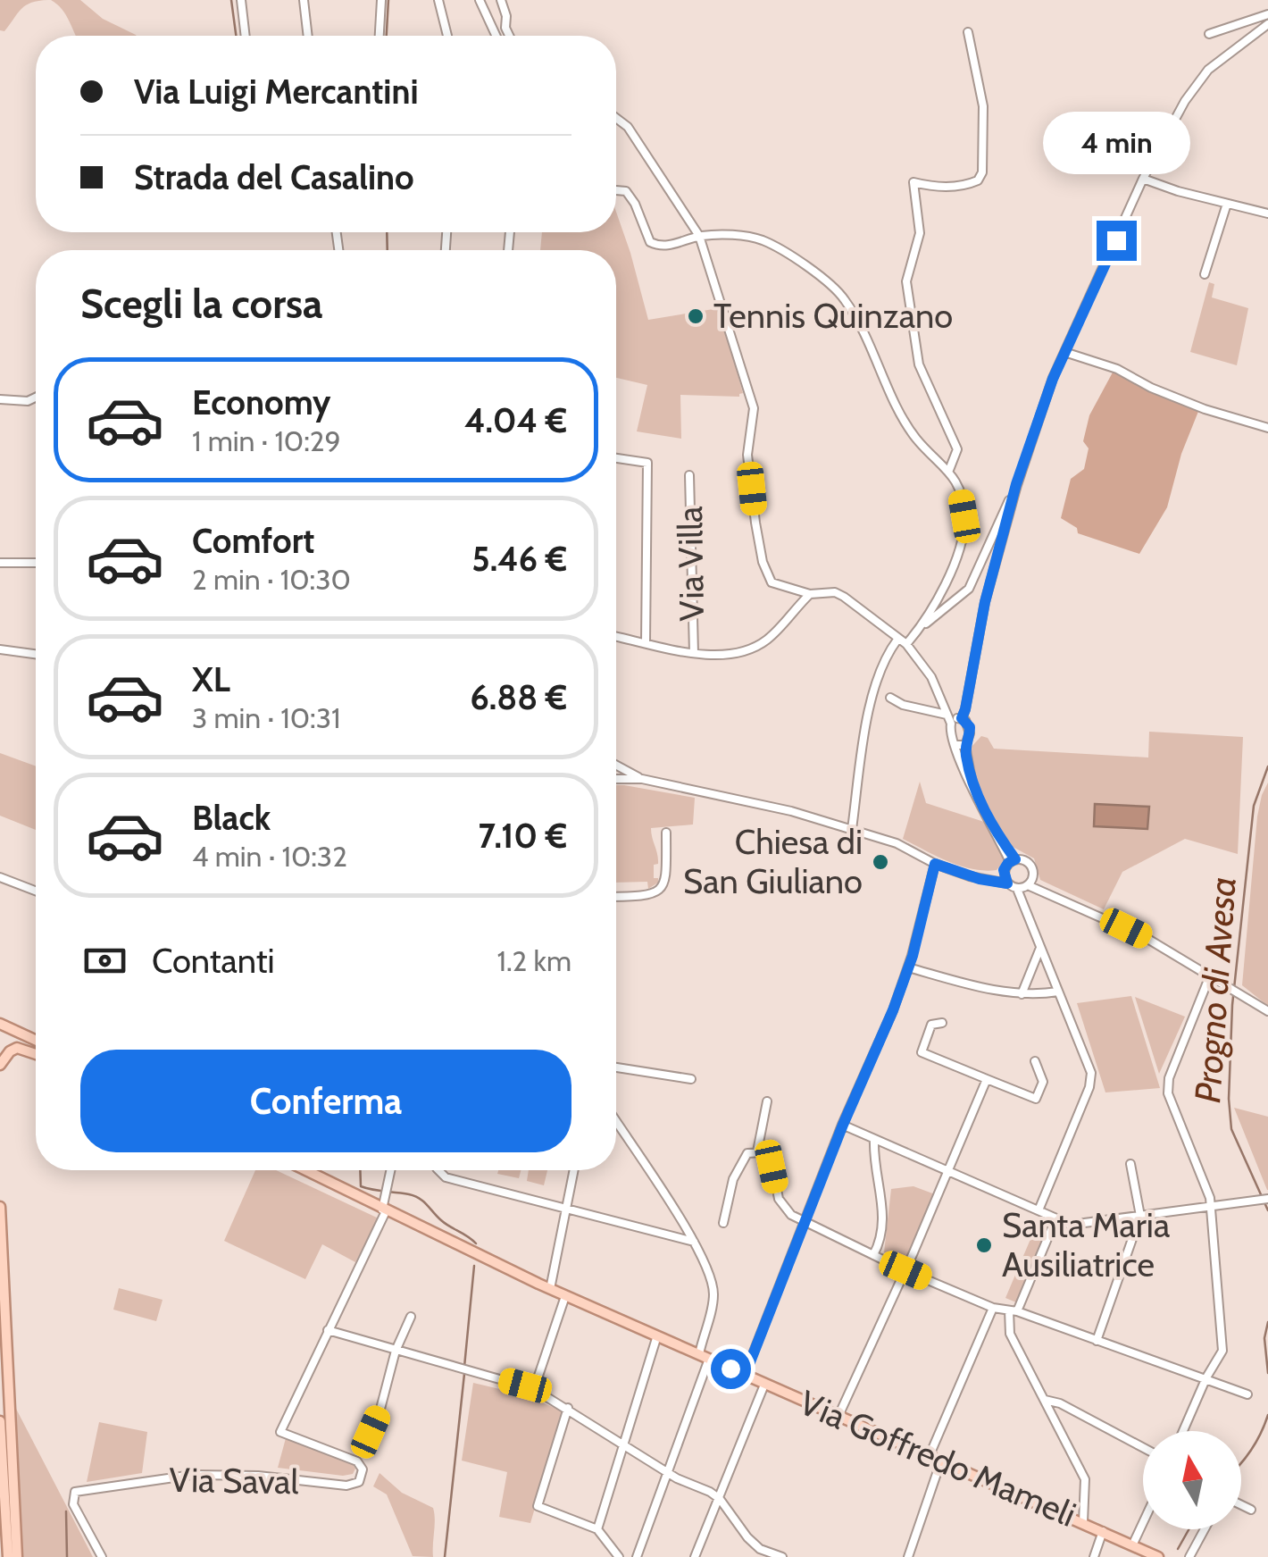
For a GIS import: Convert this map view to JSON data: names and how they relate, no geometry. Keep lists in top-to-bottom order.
{
  "streets": {
    "main road": ["Via Goffredo Mameli"],
    "street": ["Via Villa", "Via Saval"]
  },
  "water": ["Progno di Avesa"],
  "places": ["Tennis Quinzano", "Chiesa di San Giuliano", "Santa Maria Ausiliatrice"],
  "north": "top",
  "page": {
    "banner": ["Via Luigi Mercantini", "Strada del Casalino"],
    "bubble": "4 min",
    "heading": "Scegli la corsa",
    "list": [
      {
        "name": "Economy",
        "note": "1 min · 10:29",
        "value": "4.04 €"
      },
      {
        "name": "Comfort",
        "note": "2 min · 10:30",
        "value": "5.46 €"
      },
      {
        "name": "XL",
        "note": "3 min · 10:31",
        "value": "6.88 €"
      },
      {
        "name": "Black",
        "note": "4 min · 10:32",
        "value": "7.10 €"
      }
    ],
    "pay": ["Contanti", "1.2 km"],
    "buttons": "Conferma"
  }
}
